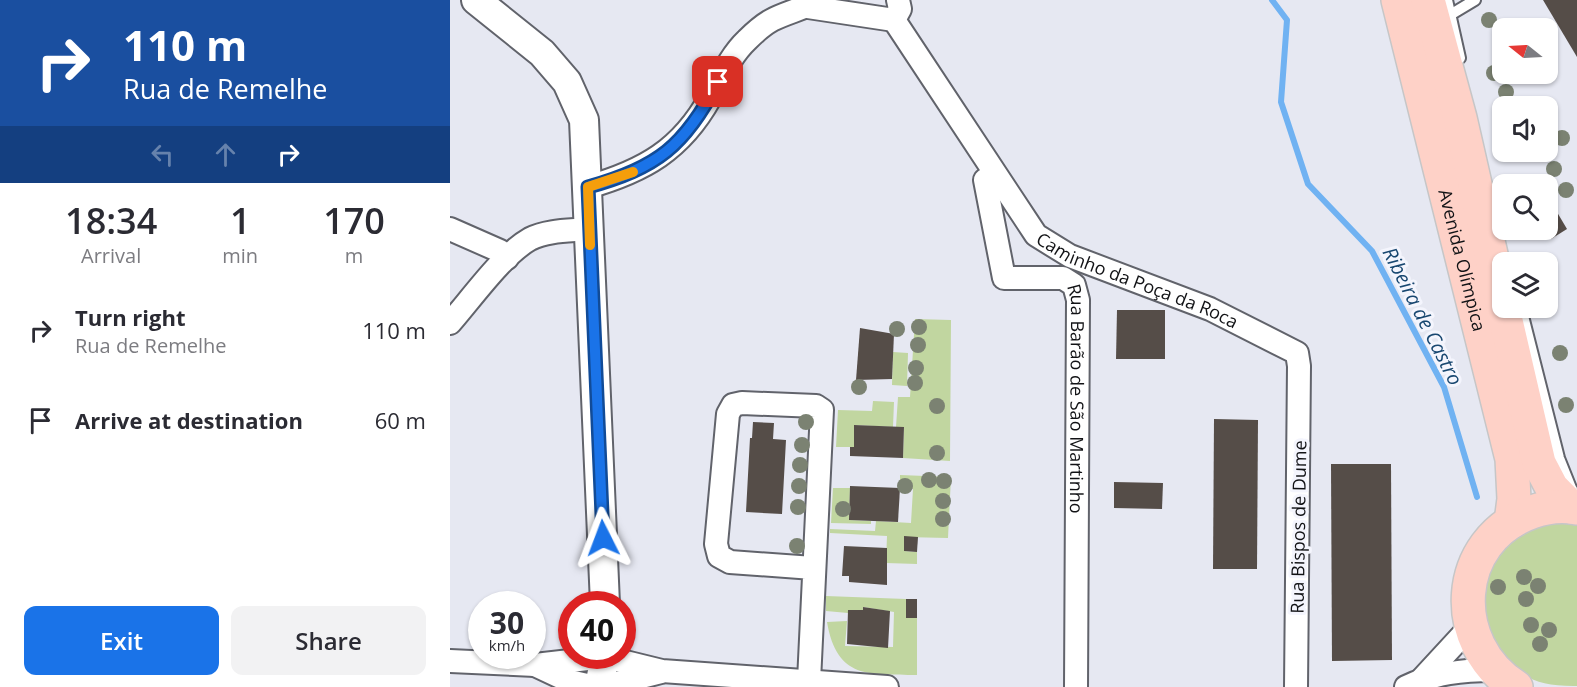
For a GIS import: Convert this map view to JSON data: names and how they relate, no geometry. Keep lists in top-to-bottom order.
{
  "streets": {
    "main road": ["Avenida Olímpica"],
    "street": ["Caminho da Poça da Roca", "Rua Barão de São Martinho", "Rua Bispos de Dume"]
  },
  "crossings": [
    ["Caminho da Poça da Roca", "Rua Bispos de Dume"]
  ],
  "water": ["Ribeira de Castro"],
  "north": "left",
  "page": {
    "turn": ["110 m", "Rua de Remelhe"],
    "eta": [
      "18:34",
      "Arrival",
      "1",
      "min",
      "170",
      "m"
    ],
    "list": [
      {
        "name": "Turn right",
        "note": "Rua de Remelhe",
        "value": "110 m"
      },
      {
        "name": "Arrive at destination",
        "value": "60 m"
      }
    ],
    "speed": "30 km/h",
    "limit": "40",
    "buttons": ["Exit", "Share"]
  }
}
